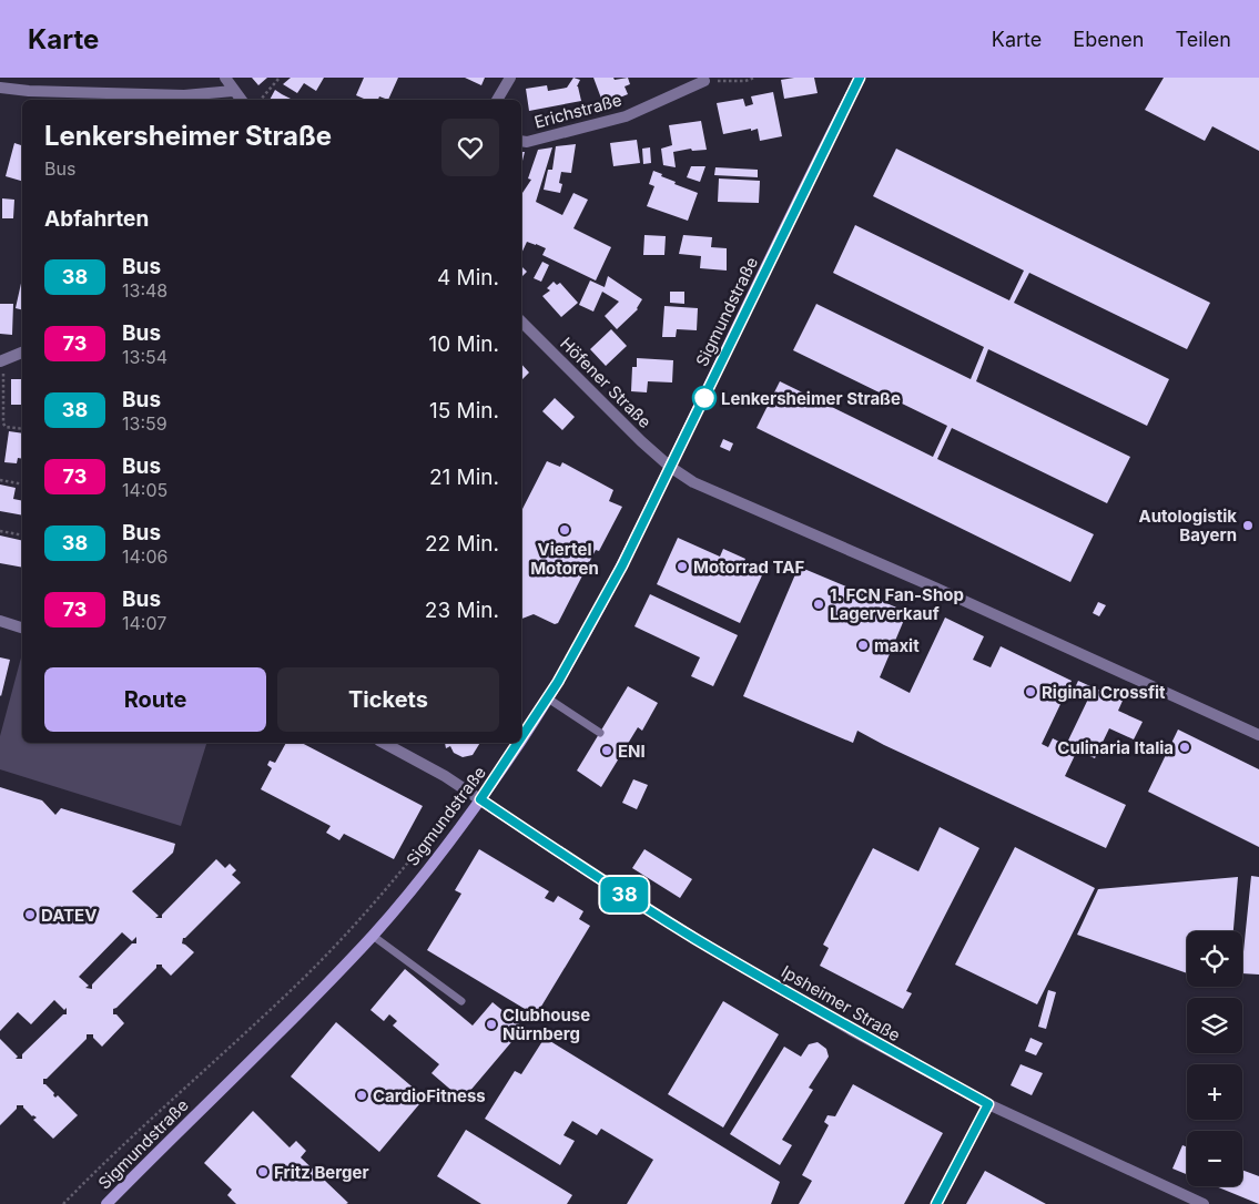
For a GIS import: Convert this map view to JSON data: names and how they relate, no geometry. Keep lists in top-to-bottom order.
{
  "streets": {
    "main road": ["Sigmundstraße"],
    "street": ["Erichstraße", "Höfener Straße", "Ipsheimer Straße"]
  },
  "crossings": [
    ["Sigmundstraße", "Höfener Straße"],
    ["Sigmundstraße", "Ipsheimer Straße"]
  ],
  "places": [
    "Lenkersheimer Straße",
    "Autologistik Bayern",
    "Viertel Motoren",
    "Motorrad TAF",
    "1. FCN Fan-Shop Lagerverkauf",
    "maxit",
    "Riginal Crossfit",
    "Culinaria Italia",
    "ENI",
    "DATEV",
    "Clubhouse Nürnberg",
    "CardioFitness",
    "Fritz Berger"
  ],
  "lines": ["bus line 38"],
  "page": {
    "header": "Karte",
    "nav": ["Karte", "Ebenen", "Teilen"],
    "on_map": "38",
    "heading": [
      ["Lenkersheimer Straße", "Bus"],
      "Abfahrten"
    ],
    "list": [
      {
        "mark": "38",
        "name": "Bus",
        "note": "13:48",
        "value": "4 Min."
      },
      {
        "mark": "73",
        "name": "Bus",
        "note": "13:54",
        "value": "10 Min."
      },
      {
        "mark": "38",
        "name": "Bus",
        "note": "13:59",
        "value": "15 Min."
      },
      {
        "mark": "73",
        "name": "Bus",
        "note": "14:05",
        "value": "21 Min."
      },
      {
        "mark": "38",
        "name": "Bus",
        "note": "14:06",
        "value": "22 Min."
      },
      {
        "mark": "73",
        "name": "Bus",
        "note": "14:07",
        "value": "23 Min."
      }
    ],
    "buttons": ["Route", "Tickets"],
    "map_buttons": ["+", "−"]
  }
}
